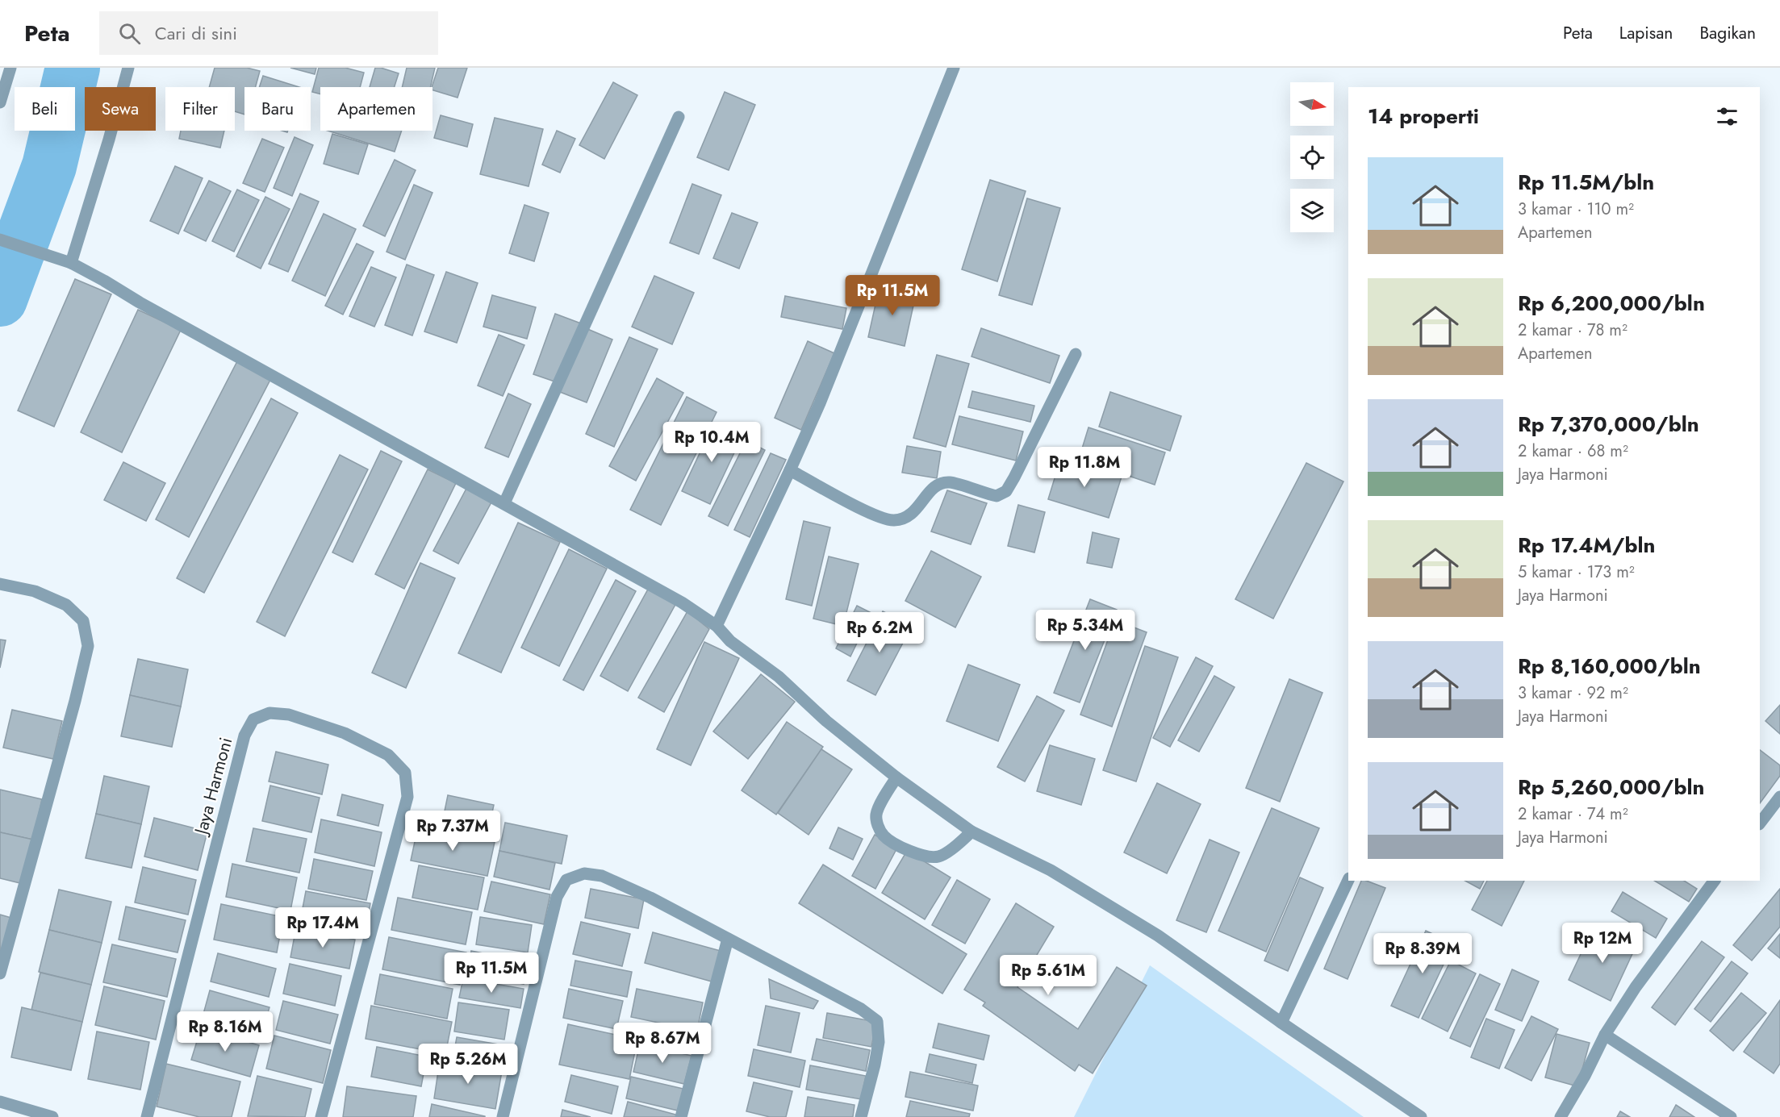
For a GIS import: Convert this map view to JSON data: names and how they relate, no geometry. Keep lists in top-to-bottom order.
{
  "streets": {
    "street": ["Jaya Harmoni"]
  },
  "north": "right",
  "page": {
    "header": "Peta",
    "search": "Cari di sini",
    "nav": ["Peta", "Lapisan", "Bagikan"],
    "chip": [
      "Beli",
      "Sewa",
      "Filter",
      "Baru",
      "Apartemen"
    ],
    "heading": "14 properti",
    "list": [
      {
        "name": "Rp 11.5M/bln",
        "note": "3 kamar · 110 m² · Apartemen"
      },
      {
        "name": "Rp 6,200,000/bln",
        "note": "2 kamar · 78 m² · Apartemen"
      },
      {
        "name": "Rp 7,370,000/bln",
        "note": "2 kamar · 68 m² · Jaya Harmoni"
      },
      {
        "name": "Rp 17.4M/bln",
        "note": "5 kamar · 173 m² · Jaya Harmoni"
      },
      {
        "name": "Rp 8,160,000/bln",
        "note": "3 kamar · 92 m² · Jaya Harmoni"
      },
      {
        "name": "Rp 5,260,000/bln",
        "note": "2 kamar · 74 m² · Jaya Harmoni"
      }
    ],
    "price": [
      "Rp 11.5M",
      "Rp 10.4M",
      "Rp 11.8M",
      "Rp 5.34M",
      "Rp 6.2M",
      "Rp 7.37M",
      "Rp 17.4M",
      "Rp 12M",
      "Rp 8.39M",
      "Rp 11.5M",
      "Rp 5.61M",
      "Rp 8.16M",
      "Rp 8.67M",
      "Rp 5.26M"
    ]
  }
}
